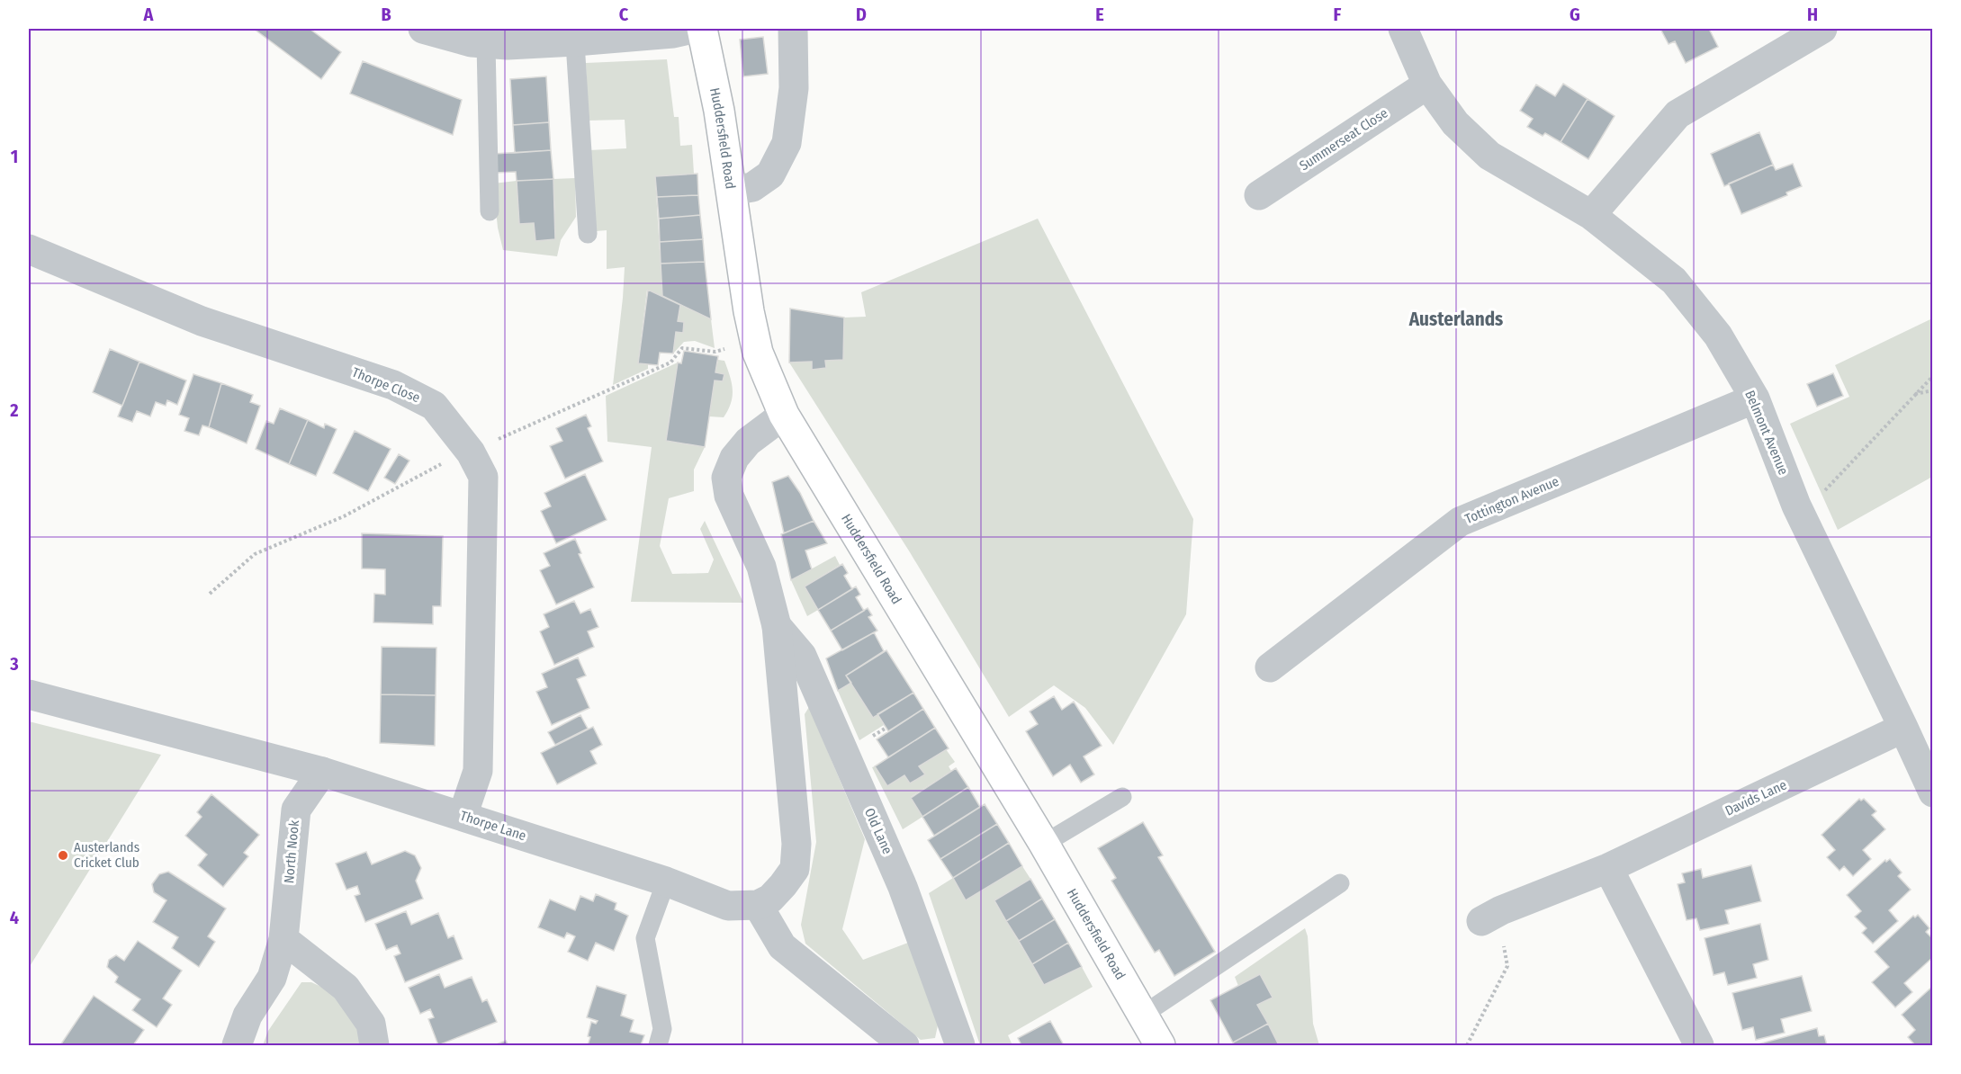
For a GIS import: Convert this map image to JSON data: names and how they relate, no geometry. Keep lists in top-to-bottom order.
{
  "streets": {
    "main road": ["Huddersfield Road"],
    "street": [
      "Summerseat Close",
      "Thorpe Close",
      "Belmont Avenue",
      "Tottington Avenue",
      "Davids Lane",
      "Thorpe Lane",
      "Old Lane",
      "North Nook"
    ]
  },
  "crossings": [
    ["Huddersfield Road", "Old Lane"],
    ["Summerseat Close", "Belmont Avenue"],
    ["Thorpe Close", "Thorpe Lane"],
    ["Belmont Avenue", "Tottington Avenue"],
    ["Belmont Avenue", "Davids Lane"],
    ["Thorpe Lane", "Old Lane"],
    ["Thorpe Lane", "North Nook"]
  ],
  "districts": ["Austerlands"],
  "places": ["Austerlands Cricket Club"],
  "grid": {
    "columns": [
      "A",
      "B",
      "C",
      "D",
      "E",
      "F",
      "G",
      "H"
    ],
    "rows": [
      "1",
      "2",
      "3",
      "4"
    ]
  }
}
